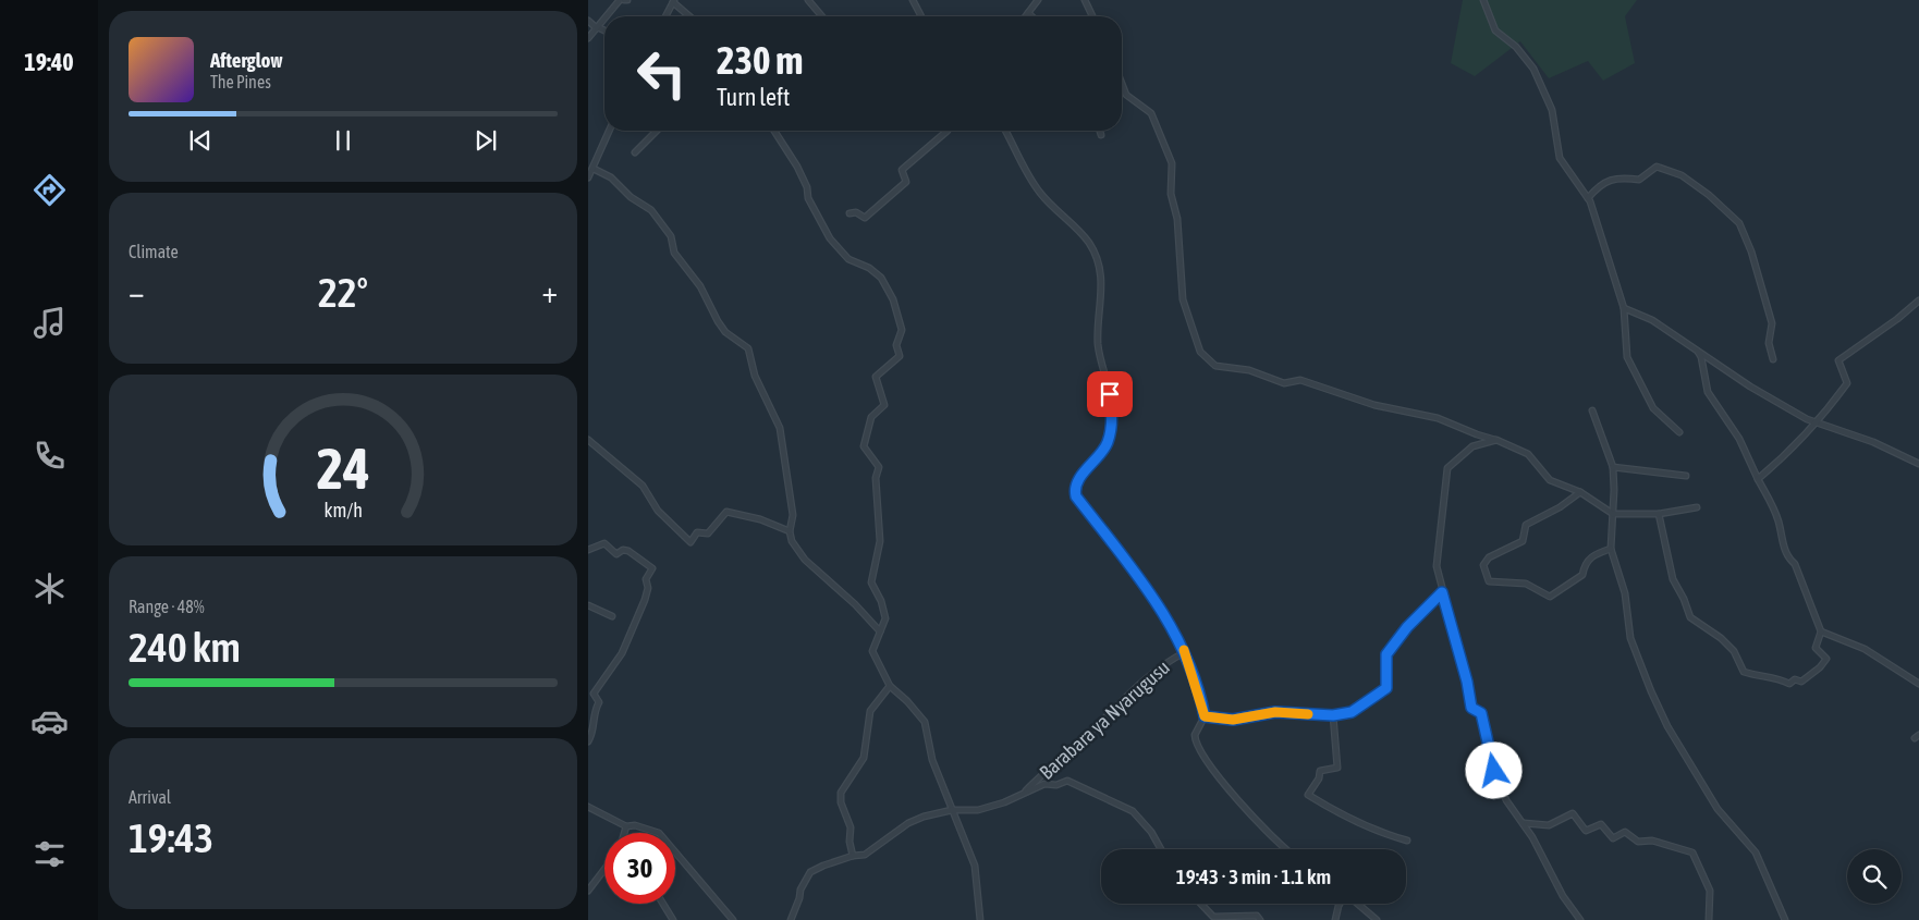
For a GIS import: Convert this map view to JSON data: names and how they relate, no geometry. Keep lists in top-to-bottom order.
{
  "streets": {
    "street": ["Barabara ya Nyarugusu"]
  },
  "page": {
    "tabs": "19:40",
    "turn": ["230 m", "Turn left"],
    "song": ["Afterglow", "The Pines"],
    "tile": [
      "Climate",
      ["Range · 48%", "240 km"],
      ["Arrival", "19:43"]
    ],
    "heat": ["−", "22°", "+"],
    "limit": "30",
    "trip": "19:43 · 3 min · 1.1 km",
    "gauge": ["24", "km/h"]
  }
}
